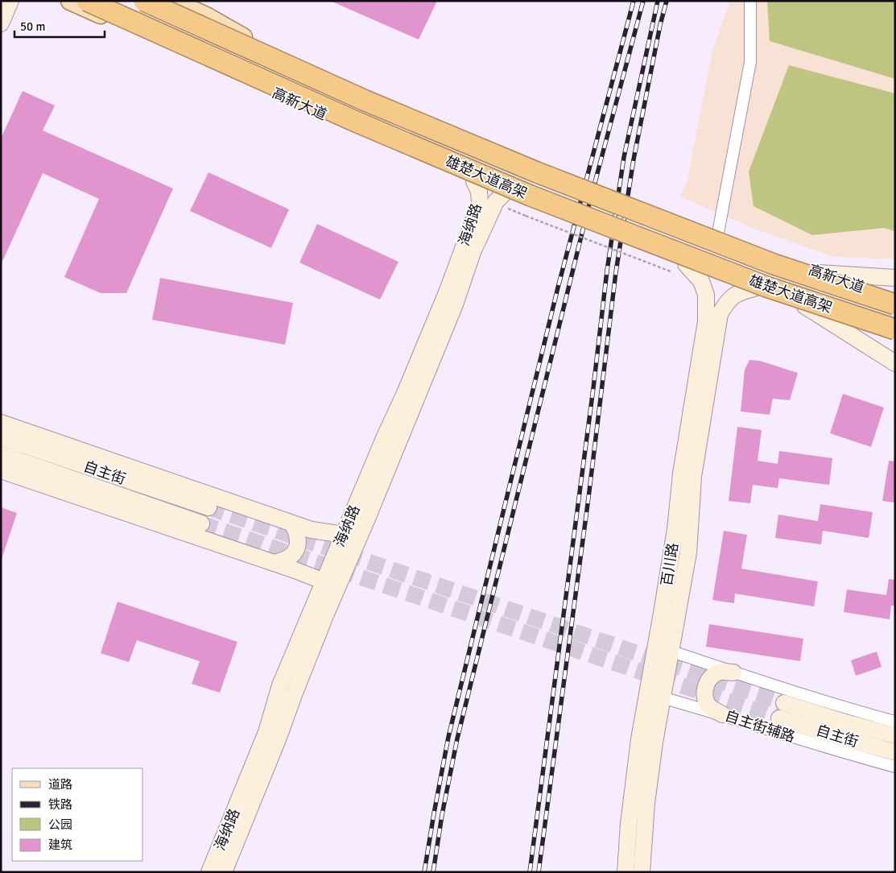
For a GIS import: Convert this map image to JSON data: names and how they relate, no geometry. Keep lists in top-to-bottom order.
{
  "streets": {
    "highway": ["雄楚大道高架"],
    "main road": [
      "高新大道",
      "海纳路",
      "自主街",
      "百川路"
    ],
    "street": ["自主街辅路"]
  },
  "crossings": [
    ["高新大道", "海纳路"],
    ["百川路", "自主街辅路"]
  ],
  "legend": [
    "道路",
    "铁路",
    "公园",
    "建筑"
  ],
  "scale_bar": "50 m"
}
